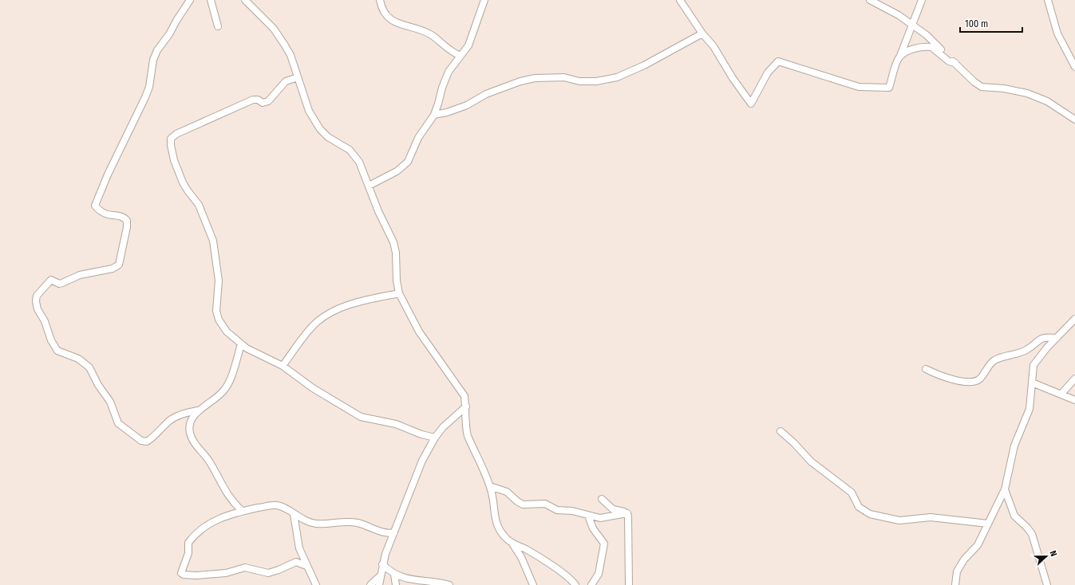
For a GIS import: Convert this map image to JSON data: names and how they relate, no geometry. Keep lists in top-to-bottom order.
{
  "scale_bar": "100 m",
  "north": "right"
}
